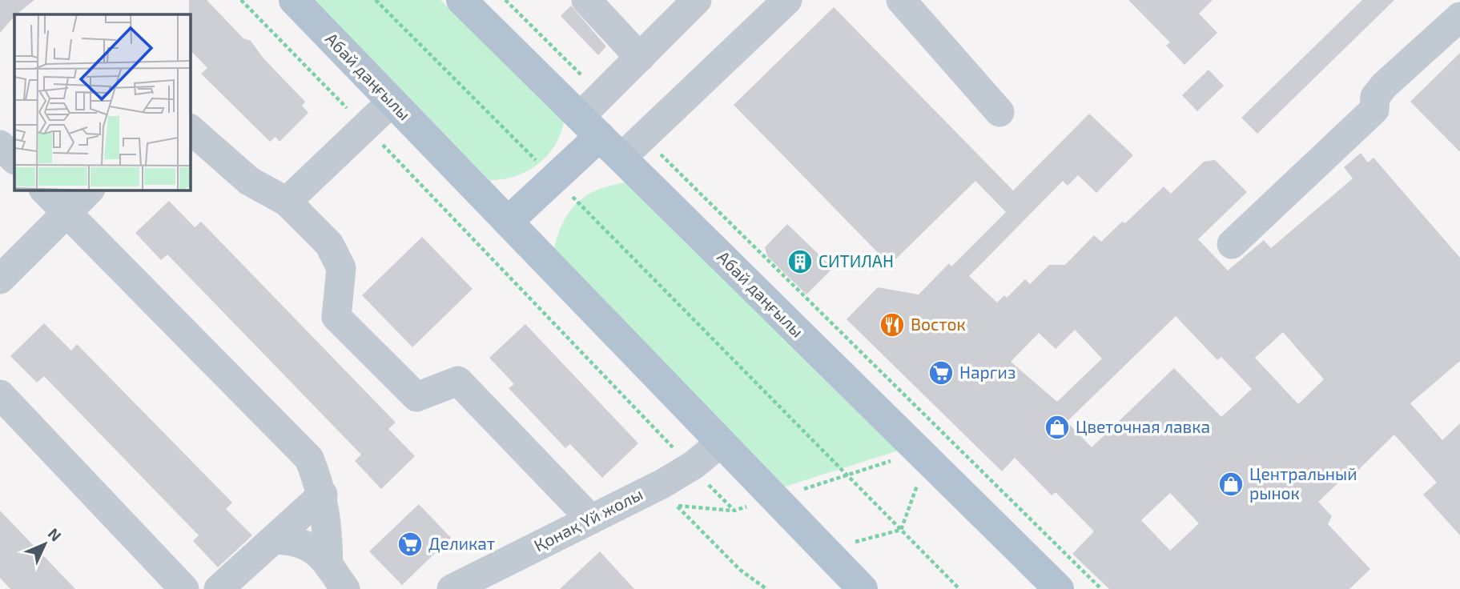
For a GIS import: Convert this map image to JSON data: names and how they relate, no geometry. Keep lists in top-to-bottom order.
{
  "streets": {
    "main road": ["Абай даңғылы"],
    "street": ["Қонақ Үй жолы"]
  },
  "crossings": [
    ["Абай даңғылы", "Қонақ Үй жолы"]
  ],
  "places": {
    "building": ["СИТИЛАН"],
    "restaurant": ["Восток"],
    "supermarket": ["Наргиз", "Деликат"],
    "shop": ["Цветочная лавка", "Центральный рынок"]
  },
  "north": "top right"
}
